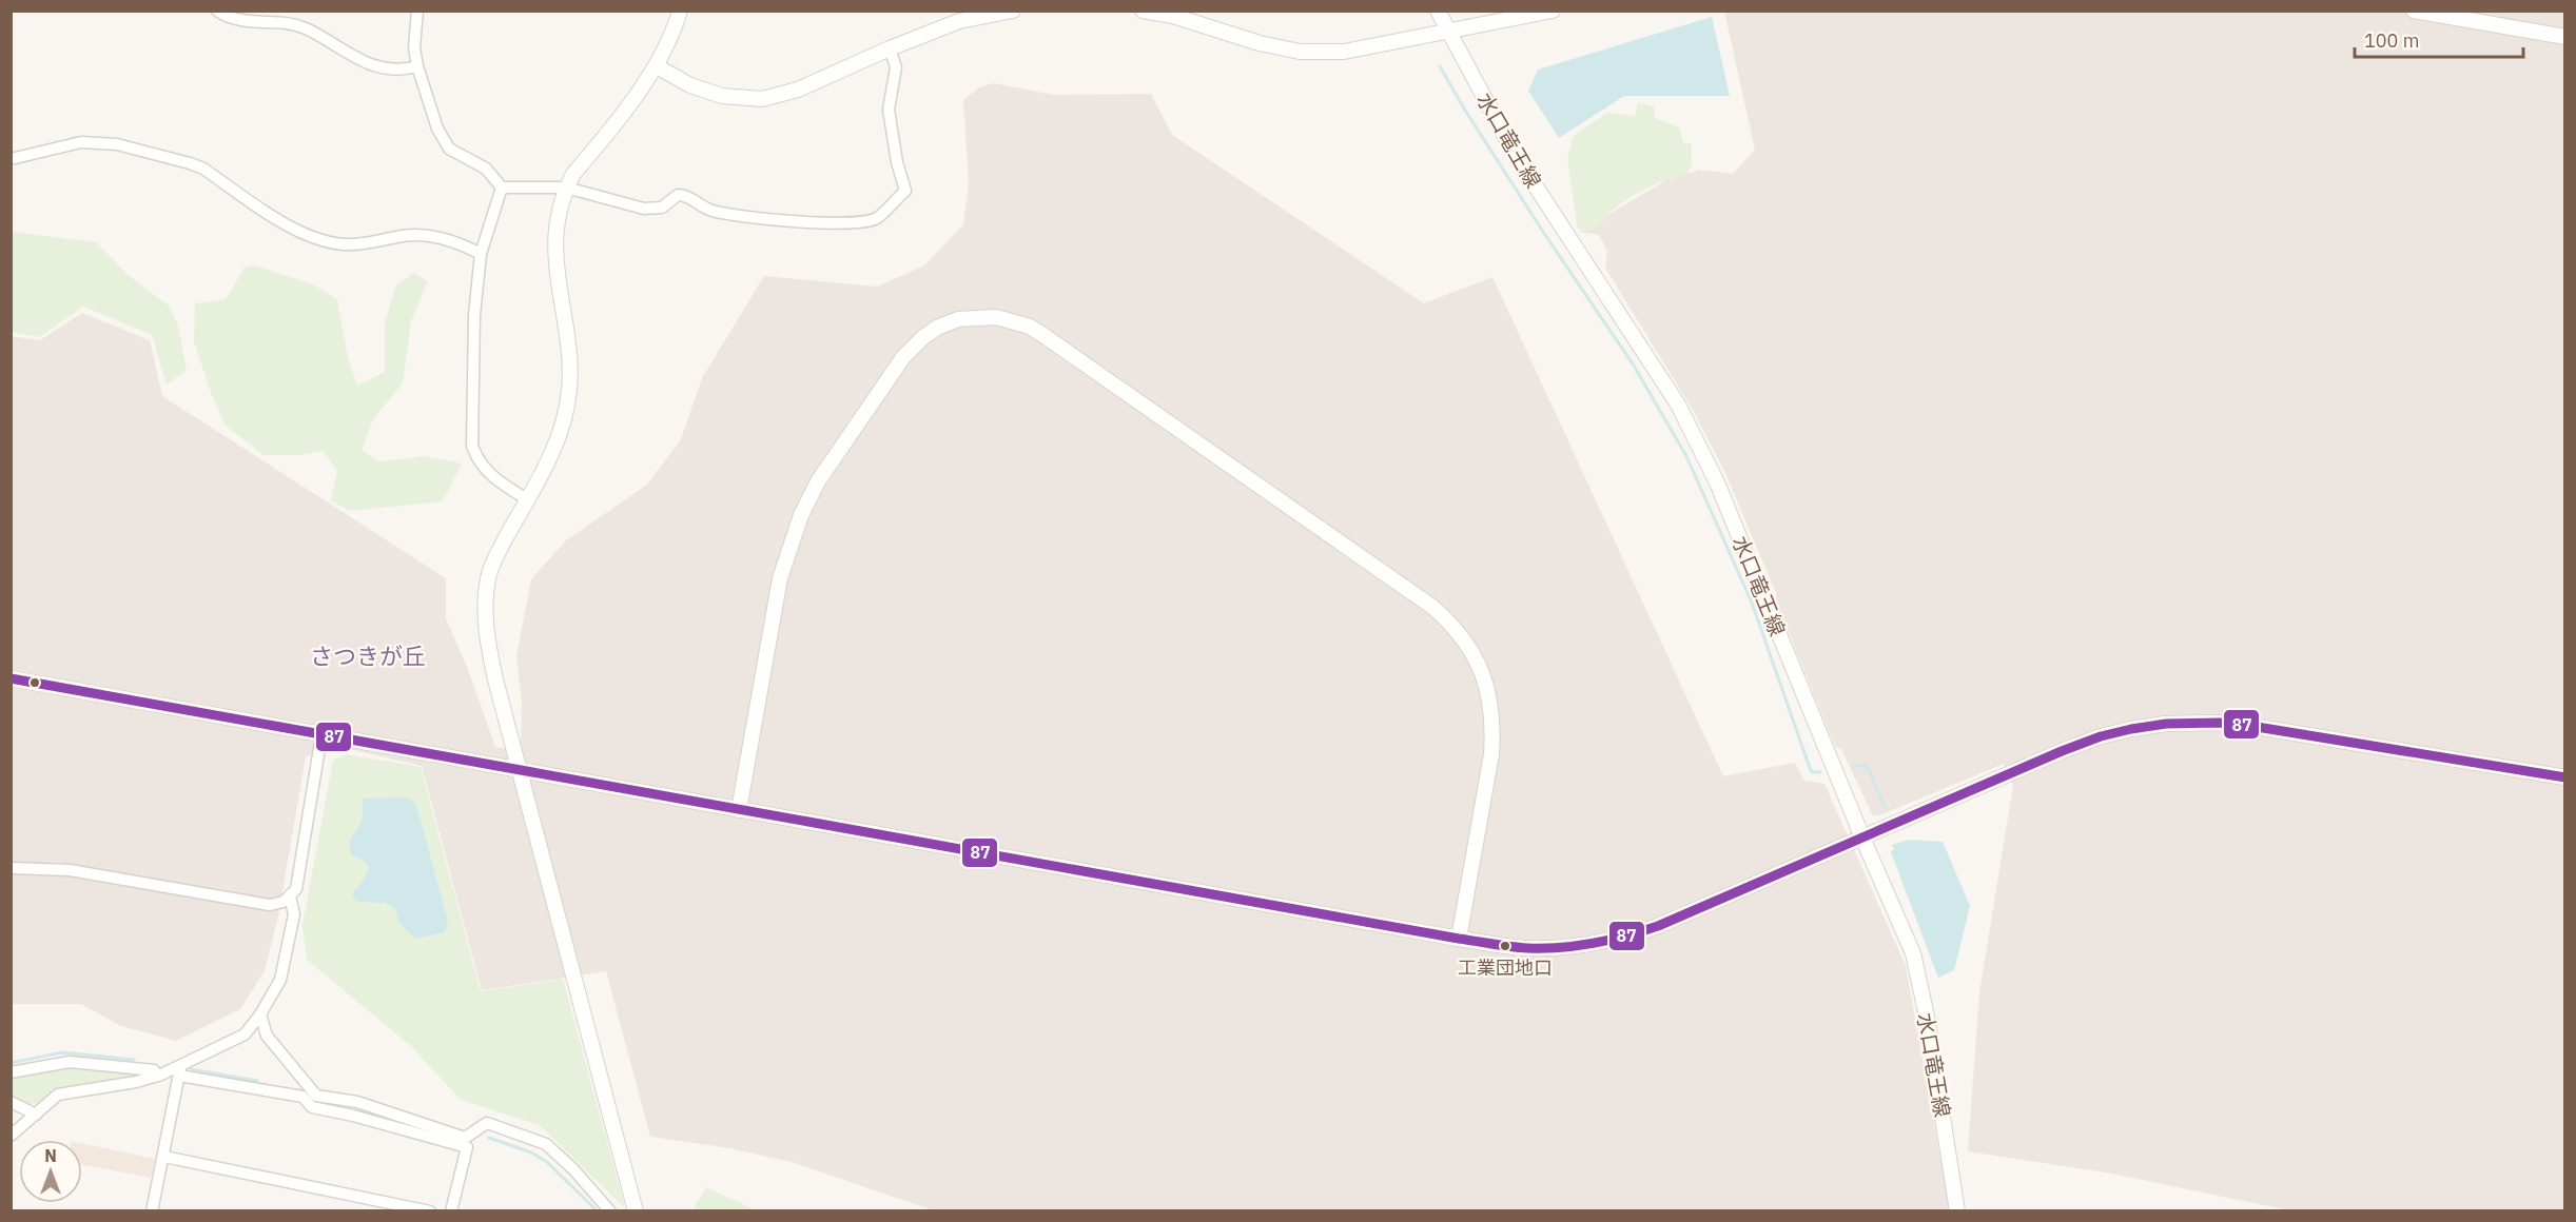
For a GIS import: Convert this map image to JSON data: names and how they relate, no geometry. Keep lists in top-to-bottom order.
{
  "streets": {
    "street": ["水口竜王線"]
  },
  "districts": ["さつきが丘"],
  "places": ["工業団地口"],
  "lines": ["transit line 87"],
  "scale_bar": "100 m",
  "north": "top"
}
